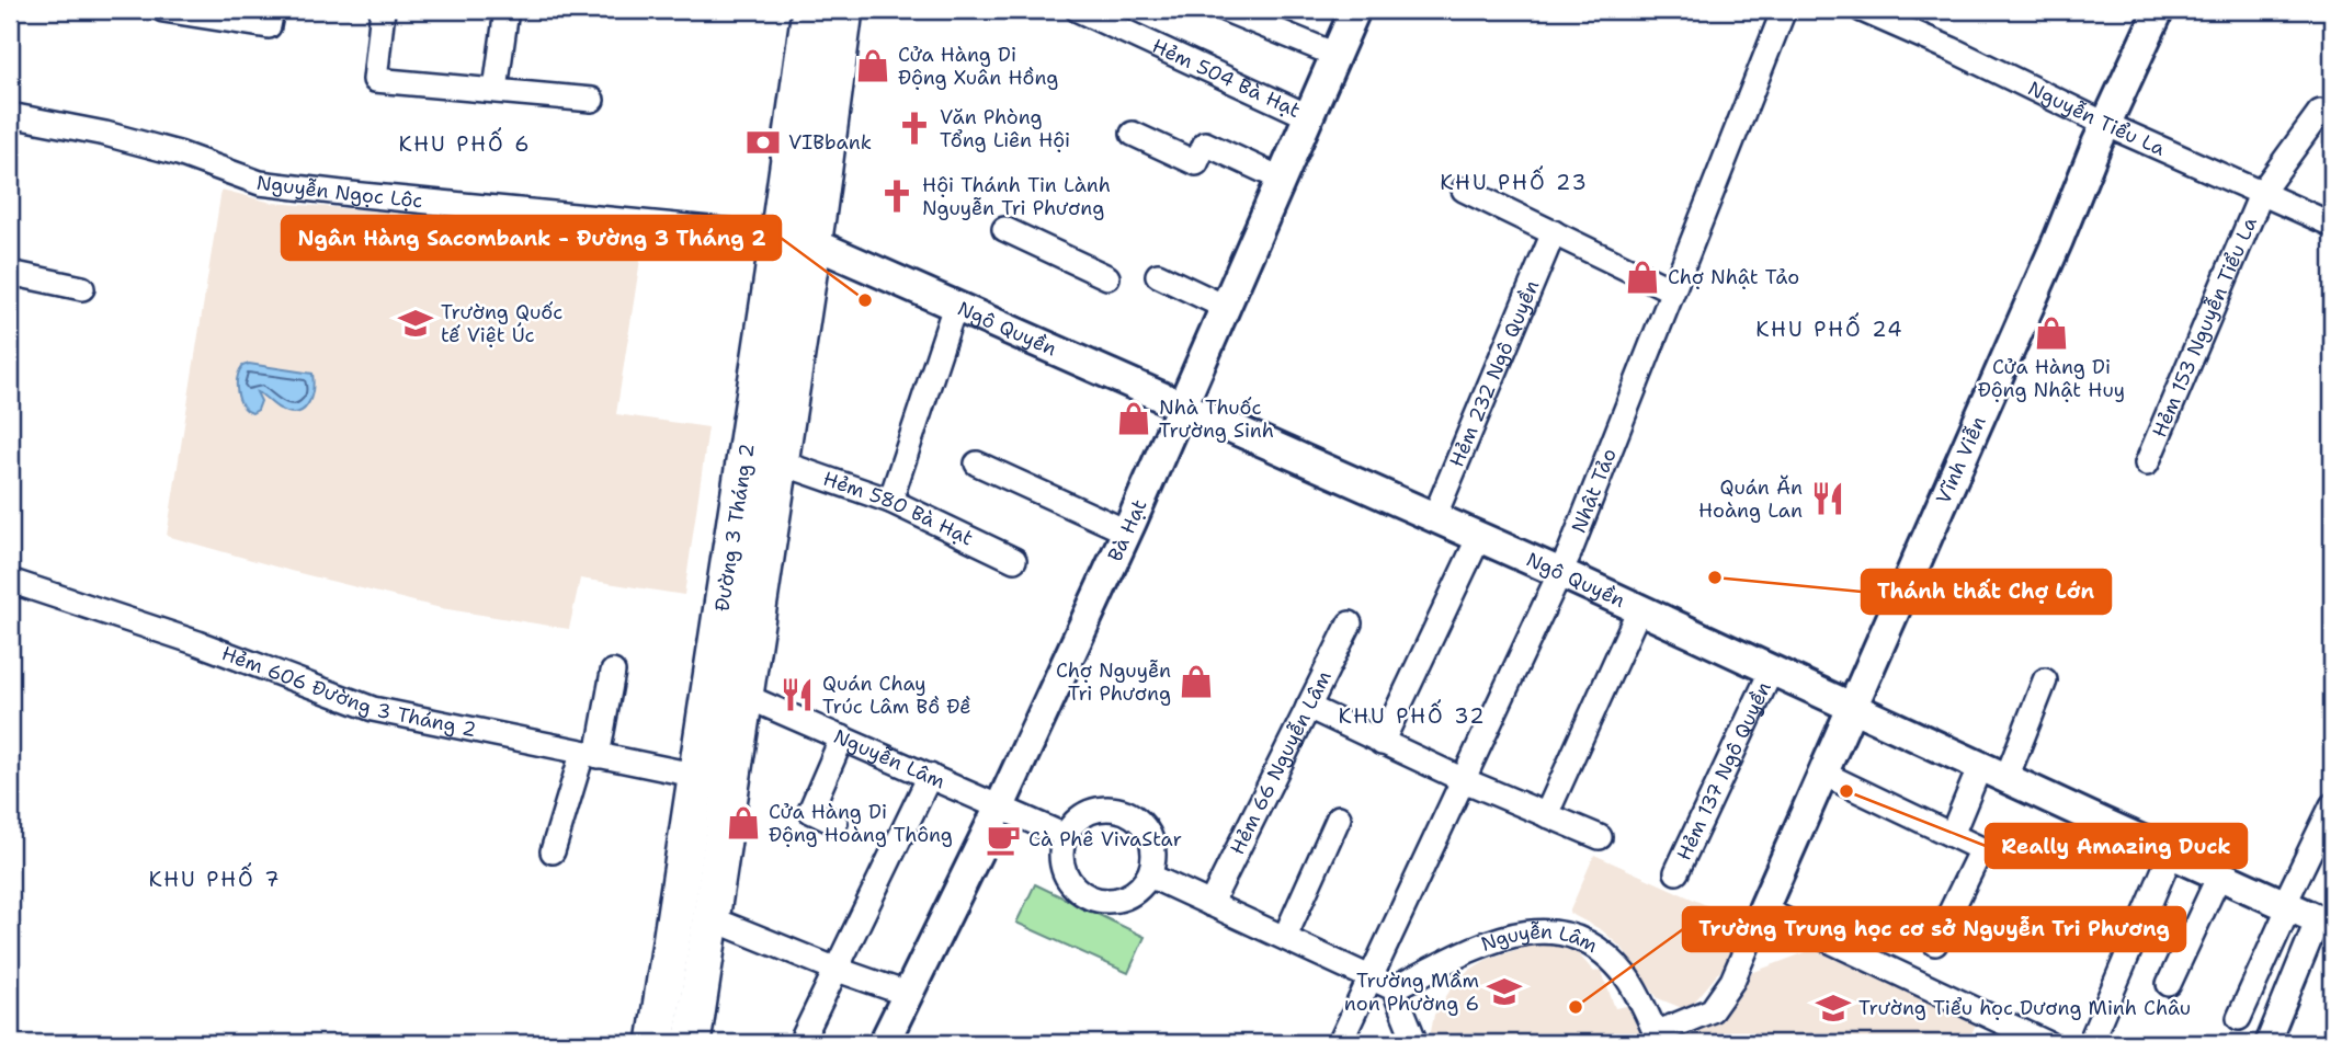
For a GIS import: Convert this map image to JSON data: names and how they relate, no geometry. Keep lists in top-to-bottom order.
{
  "streets": {
    "main road": ["Đường 3 Tháng 2"],
    "street": [
      "Hẻm 504 Bà Hạt",
      "Nguyễn Tiểu La",
      "Nguyễn Ngọc Lộc",
      "Hẻm 153 Nguyễn Tiểu La",
      "Ngô Quyền",
      "Hẻm 232 Ngô Quyền",
      "Vĩnh Viễn",
      "Nhật Tảo",
      "Hẻm 580 Bà Hạt",
      "Bà Hạt",
      "Hẻm 606 Đường 3 Tháng 2",
      "Nguyễn Lâm",
      "Hẻm 66 Nguyễn Lâm",
      "Hẻm 137 Ngô Quyền"
    ]
  },
  "crossings": [
    ["Hẻm 504 Bà Hạt", "Bà Hạt"],
    ["Nguyễn Tiểu La", "Hẻm 153 Nguyễn Tiểu La"],
    ["Nguyễn Tiểu La", "Vĩnh Viễn"],
    ["Nguyễn Ngọc Lộc", "Ngô Quyền"],
    ["Nguyễn Ngọc Lộc", "Đường 3 Tháng 2"],
    ["Ngô Quyền", "Hẻm 232 Ngô Quyền"],
    ["Ngô Quyền", "Vĩnh Viễn"],
    ["Ngô Quyền", "Nhật Tảo"],
    ["Ngô Quyền", "Đường 3 Tháng 2"],
    ["Ngô Quyền", "Bà Hạt"],
    ["Ngô Quyền", "Hẻm 137 Ngô Quyền"],
    ["Vĩnh Viễn", "Nguyễn Lâm"],
    ["Hẻm 580 Bà Hạt", "Đường 3 Tháng 2"],
    ["Đường 3 Tháng 2", "Hẻm 606 Đường 3 Tháng 2"],
    ["Đường 3 Tháng 2", "Nguyễn Lâm"],
    ["Bà Hạt", "Nguyễn Lâm"]
  ],
  "districts": [
    "KHU PHỐ 6",
    "KHU PHỐ 23",
    "KHU PHỐ 24",
    "KHU PHỐ 32",
    "KHU PHỐ 7"
  ],
  "places": {
    "shop": [
      "Cửa Hàng Di Động Xuân Hồng",
      "Chợ Nhật Tảo",
      "Cửa Hàng Di Động Nhật Huy",
      "Nhà Thuốc Trường Sinh",
      "Chợ Nguyễn Tri Phương",
      "Cửa Hàng Di Động Hoàng Thông"
    ],
    "church": ["Văn Phòng Tổng Liên Hội", "Hội Thánh Tin Lành Nguyễn Tri Phương"],
    "bank": ["VIBbank"],
    "other": [
      "Ngân Hàng Sacombank - Đường 3 Tháng 2",
      "Thánh thất Chợ Lớn",
      "Really Amazing Duck",
      "Trường Trung học cơ sở Nguyễn Tri Phương"
    ],
    "school or university": ["Trường Quốc tế Việt Úc", "Trường Mầm non Phường 6", "Trường Tiểu học Dương Minh Châu"],
    "restaurant": ["Quán Ăn Hoàng Lan", "Quán Chay Trúc Lâm Bồ Đề"],
    "cafe": ["Cà Phê VivaStar"]
  }
}
